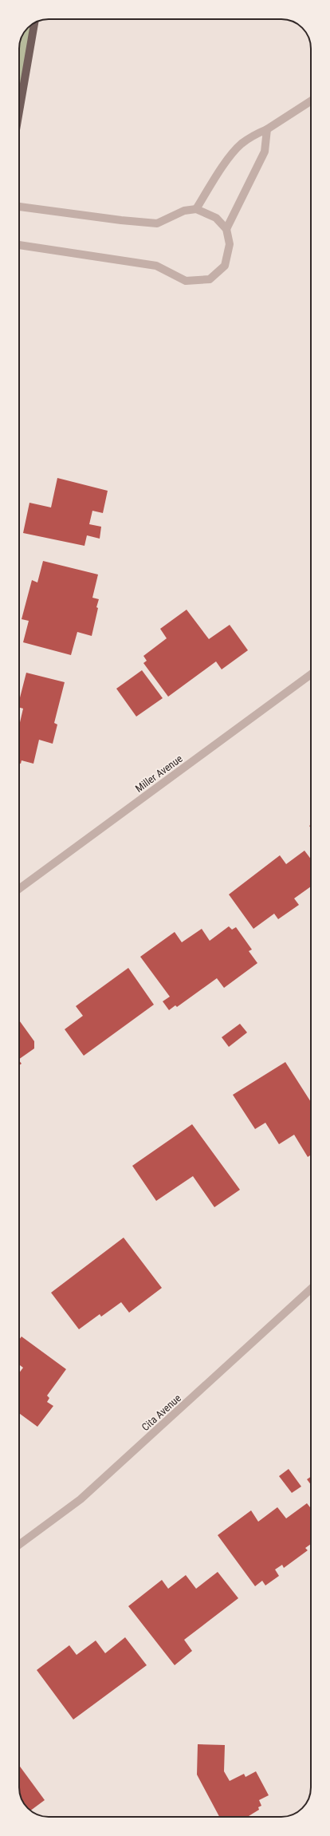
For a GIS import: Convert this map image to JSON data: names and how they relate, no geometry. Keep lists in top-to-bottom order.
{
  "streets": {
    "street": ["Miller Avenue", "Cita Avenue"]
  }
}
